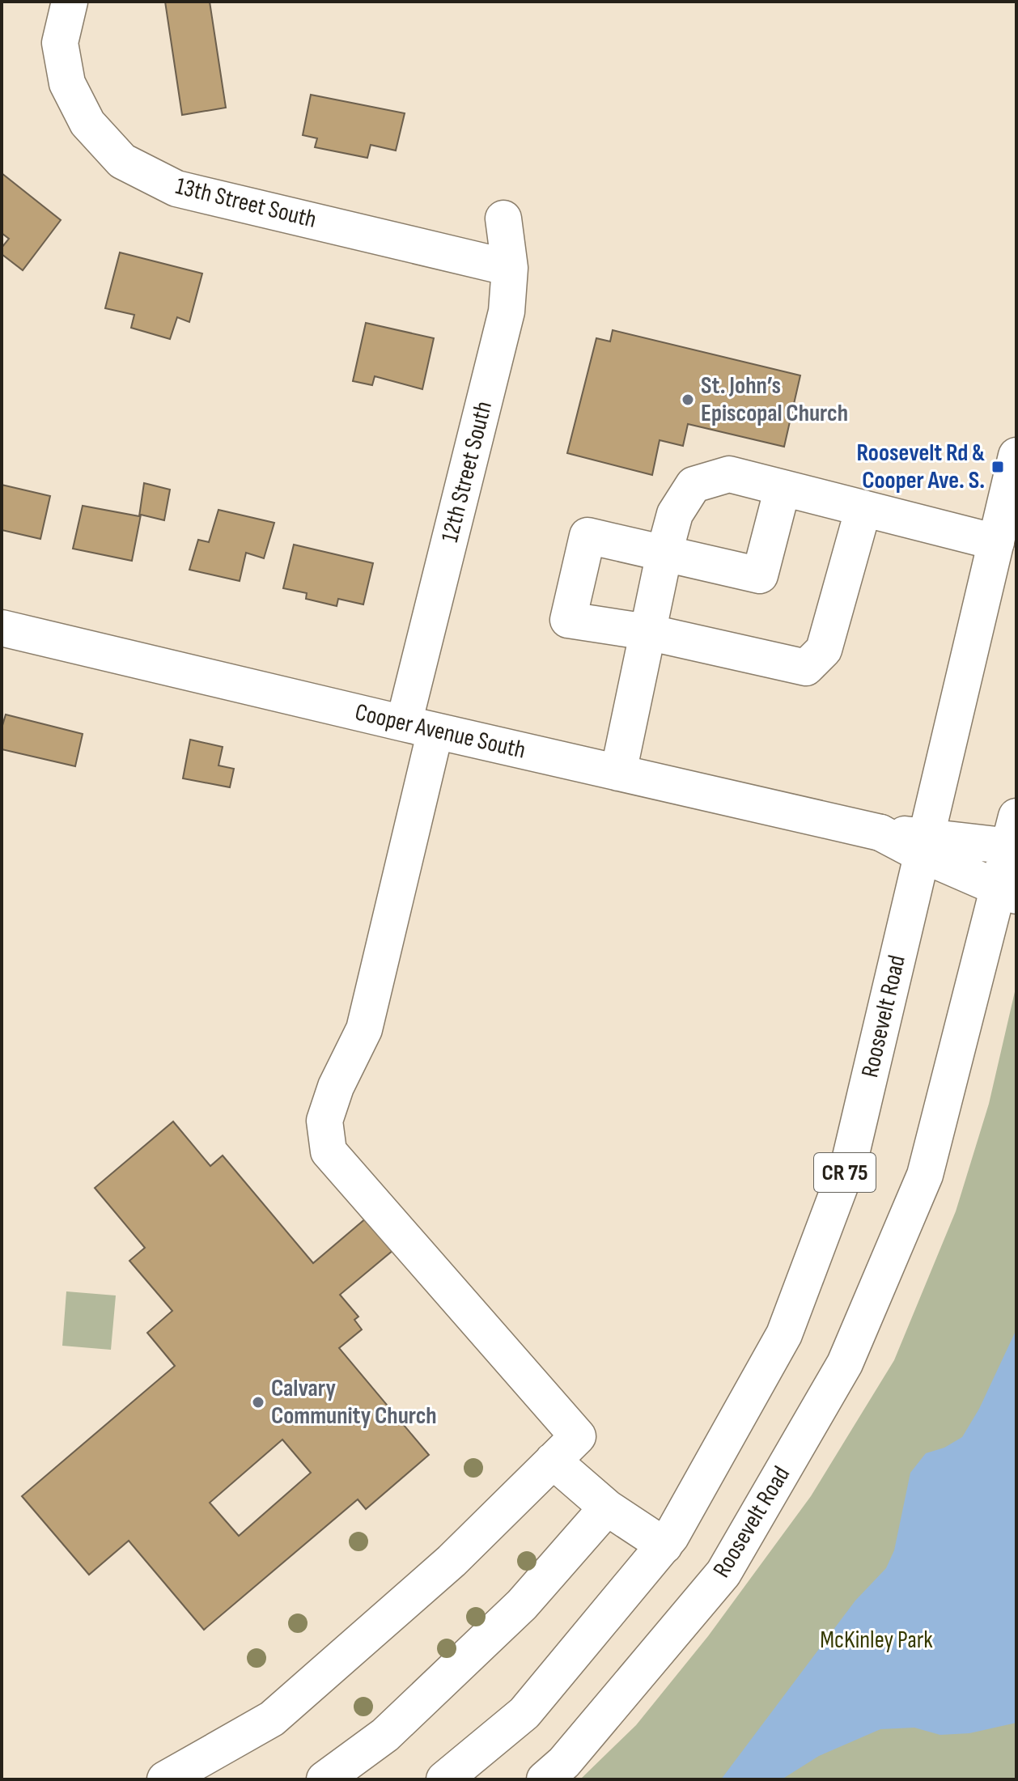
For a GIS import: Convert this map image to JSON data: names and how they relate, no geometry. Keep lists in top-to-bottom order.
{
  "streets": {
    "main road": [
      "13th Street South",
      "12th Street South",
      "Cooper Avenue South",
      "Roosevelt Road",
      "CR 75"
    ]
  },
  "crossings": [
    ["13th Street South", "12th Street South"],
    ["12th Street South", "Cooper Avenue South"],
    ["Cooper Avenue South", "Roosevelt Road"]
  ],
  "parks": ["McKinley Park"],
  "places": {
    "other": ["St. John’s Episcopal Church", "Calvary Community Church"],
    "transit": ["Roosevelt Rd & Cooper Ave. S."]
  }
}
